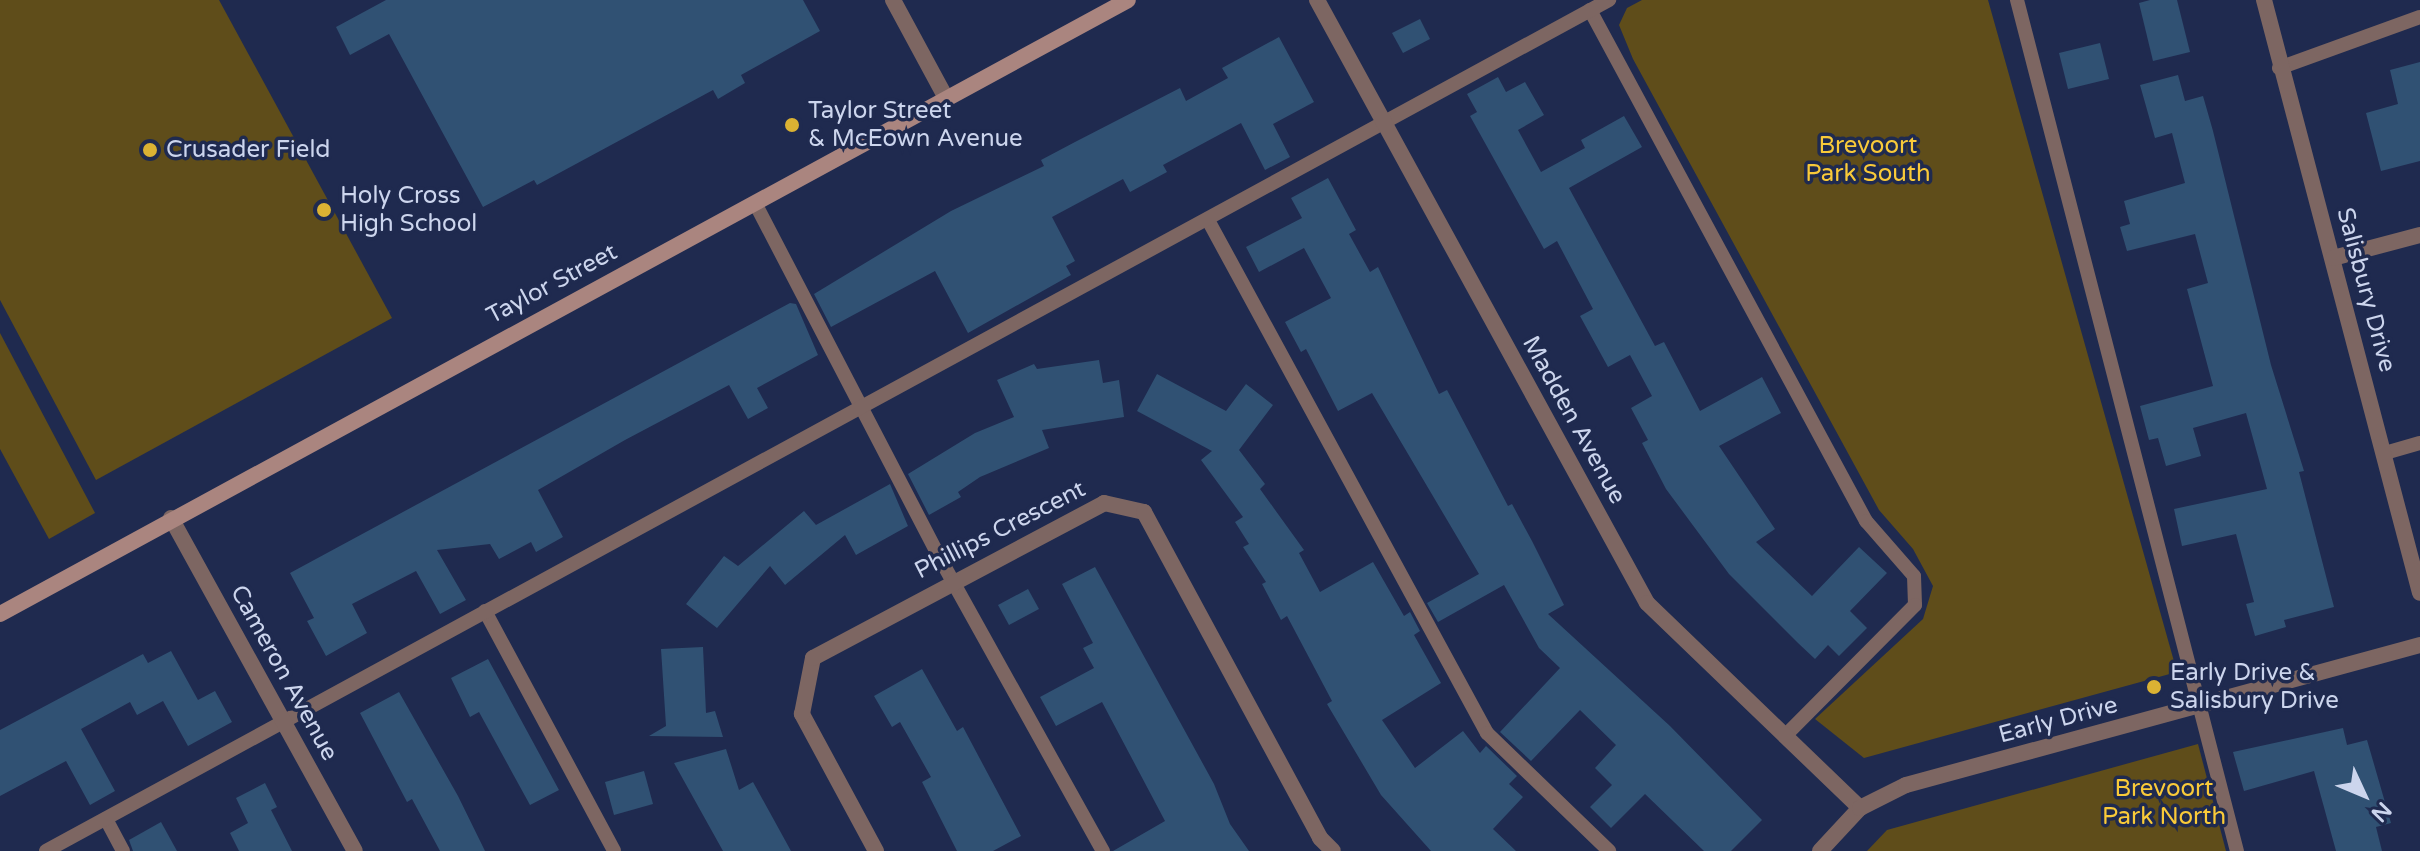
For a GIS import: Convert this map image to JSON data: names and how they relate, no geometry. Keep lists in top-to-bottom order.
{
  "streets": {
    "main road": ["Taylor Street"],
    "street": [
      "Salisbury Drive",
      "Madden Avenue",
      "Phillips Crescent",
      "Cameron Avenue",
      "Early Drive"
    ]
  },
  "crossings": [
    ["Taylor Street", "Cameron Avenue"],
    ["Madden Avenue", "Early Drive"]
  ],
  "parks": ["Brevoort Park South", "Brevoort Park North"],
  "places": [
    "Taylor Street & McEown Avenue",
    "Crusader Field",
    "Holy Cross High School",
    "Early Drive & Salisbury Drive"
  ],
  "north": "bottom right"
}
